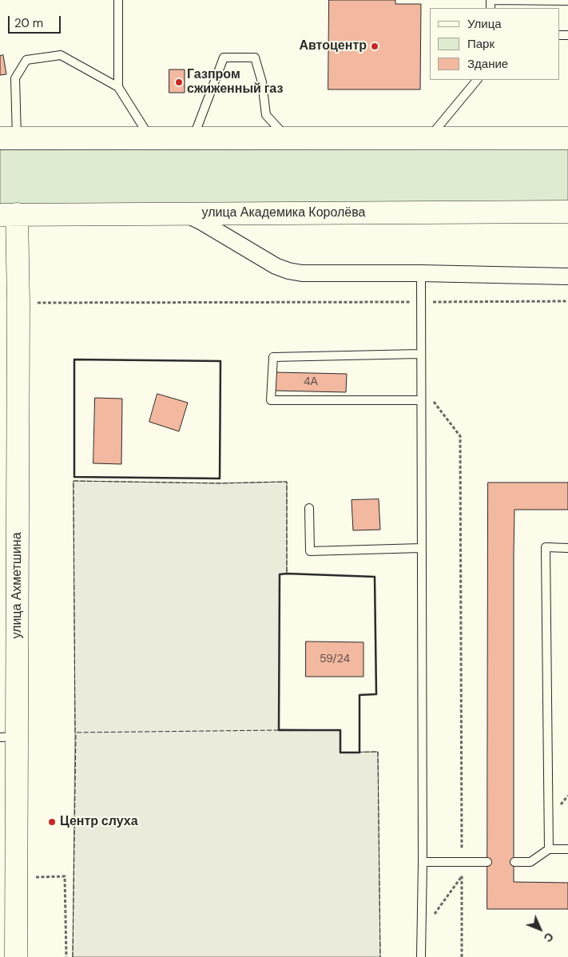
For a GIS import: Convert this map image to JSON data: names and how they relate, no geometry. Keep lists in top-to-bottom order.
{
  "streets": {
    "street": ["улица Академика Королёва", "улица Ахметшина"]
  },
  "crossings": [
    ["улица Академика Королёва", "улица Ахметшина"]
  ],
  "places": ["Автоцентр", "Газпром сжиженный газ", "Центр слуха"],
  "house_numbers": ["4А", "59/24"],
  "legend": ["Улица", "Парк", "Здание"],
  "scale_bar": "20 m",
  "north": "bottom right"
}
